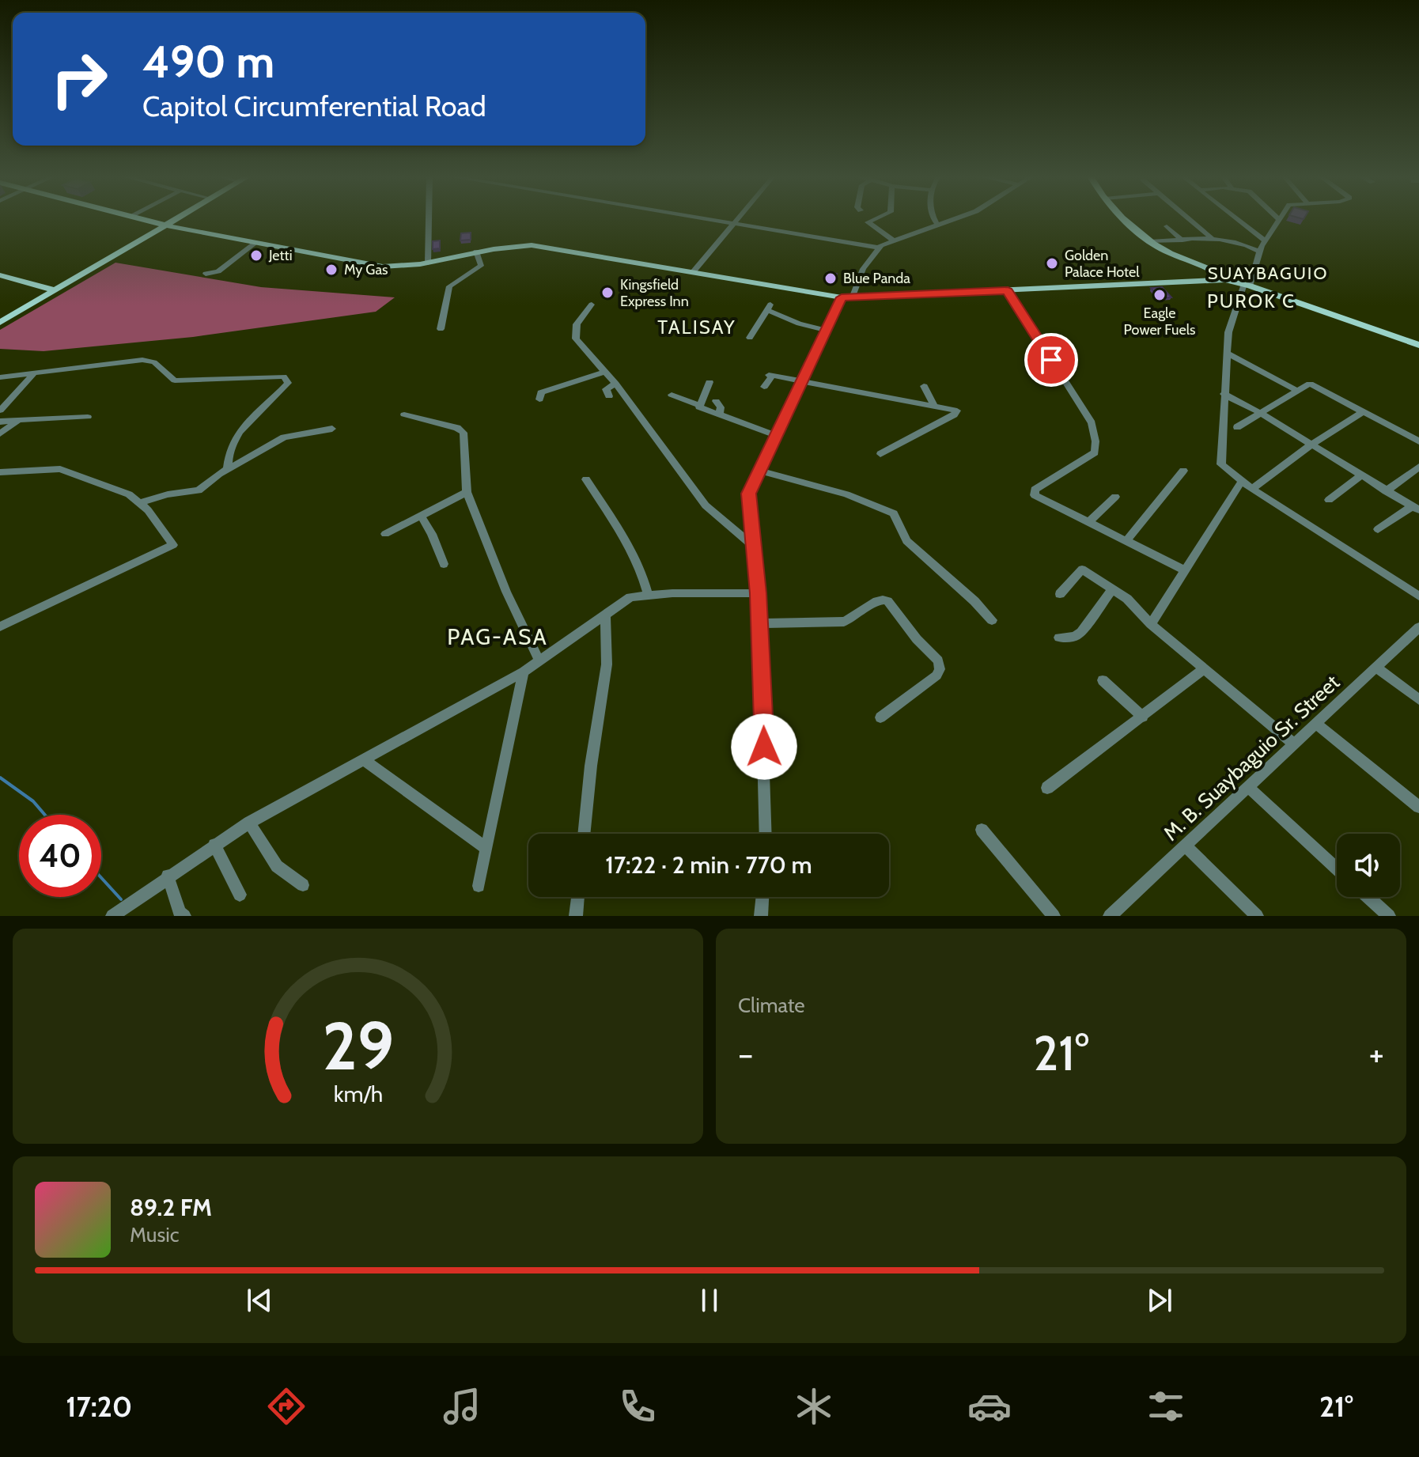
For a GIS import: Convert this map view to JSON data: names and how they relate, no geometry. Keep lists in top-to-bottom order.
{
  "streets": {
    "street": ["M. B. Suaybaguio Sr. Street"]
  },
  "districts": [
    "SUAYBAGUIO",
    "PUROK C",
    "TALISAY",
    "PAG-ASA"
  ],
  "places": [
    "Jetti",
    "Golden Palace Hotel",
    "My Gas",
    "Blue Panda",
    "Kingsfield Express Inn",
    "Eagle Power Fuels"
  ],
  "page": {
    "turn": ["490 m", "Capitol Circumferential Road"],
    "limit": "40",
    "trip": "17:22 · 2 min · 770 m",
    "tile": "Climate",
    "heat": ["−", "21°", "+"],
    "song": ["89.2 FM", "Music"],
    "tabs": ["17:20", "21°"],
    "gauge": ["29", "km/h"]
  }
}
